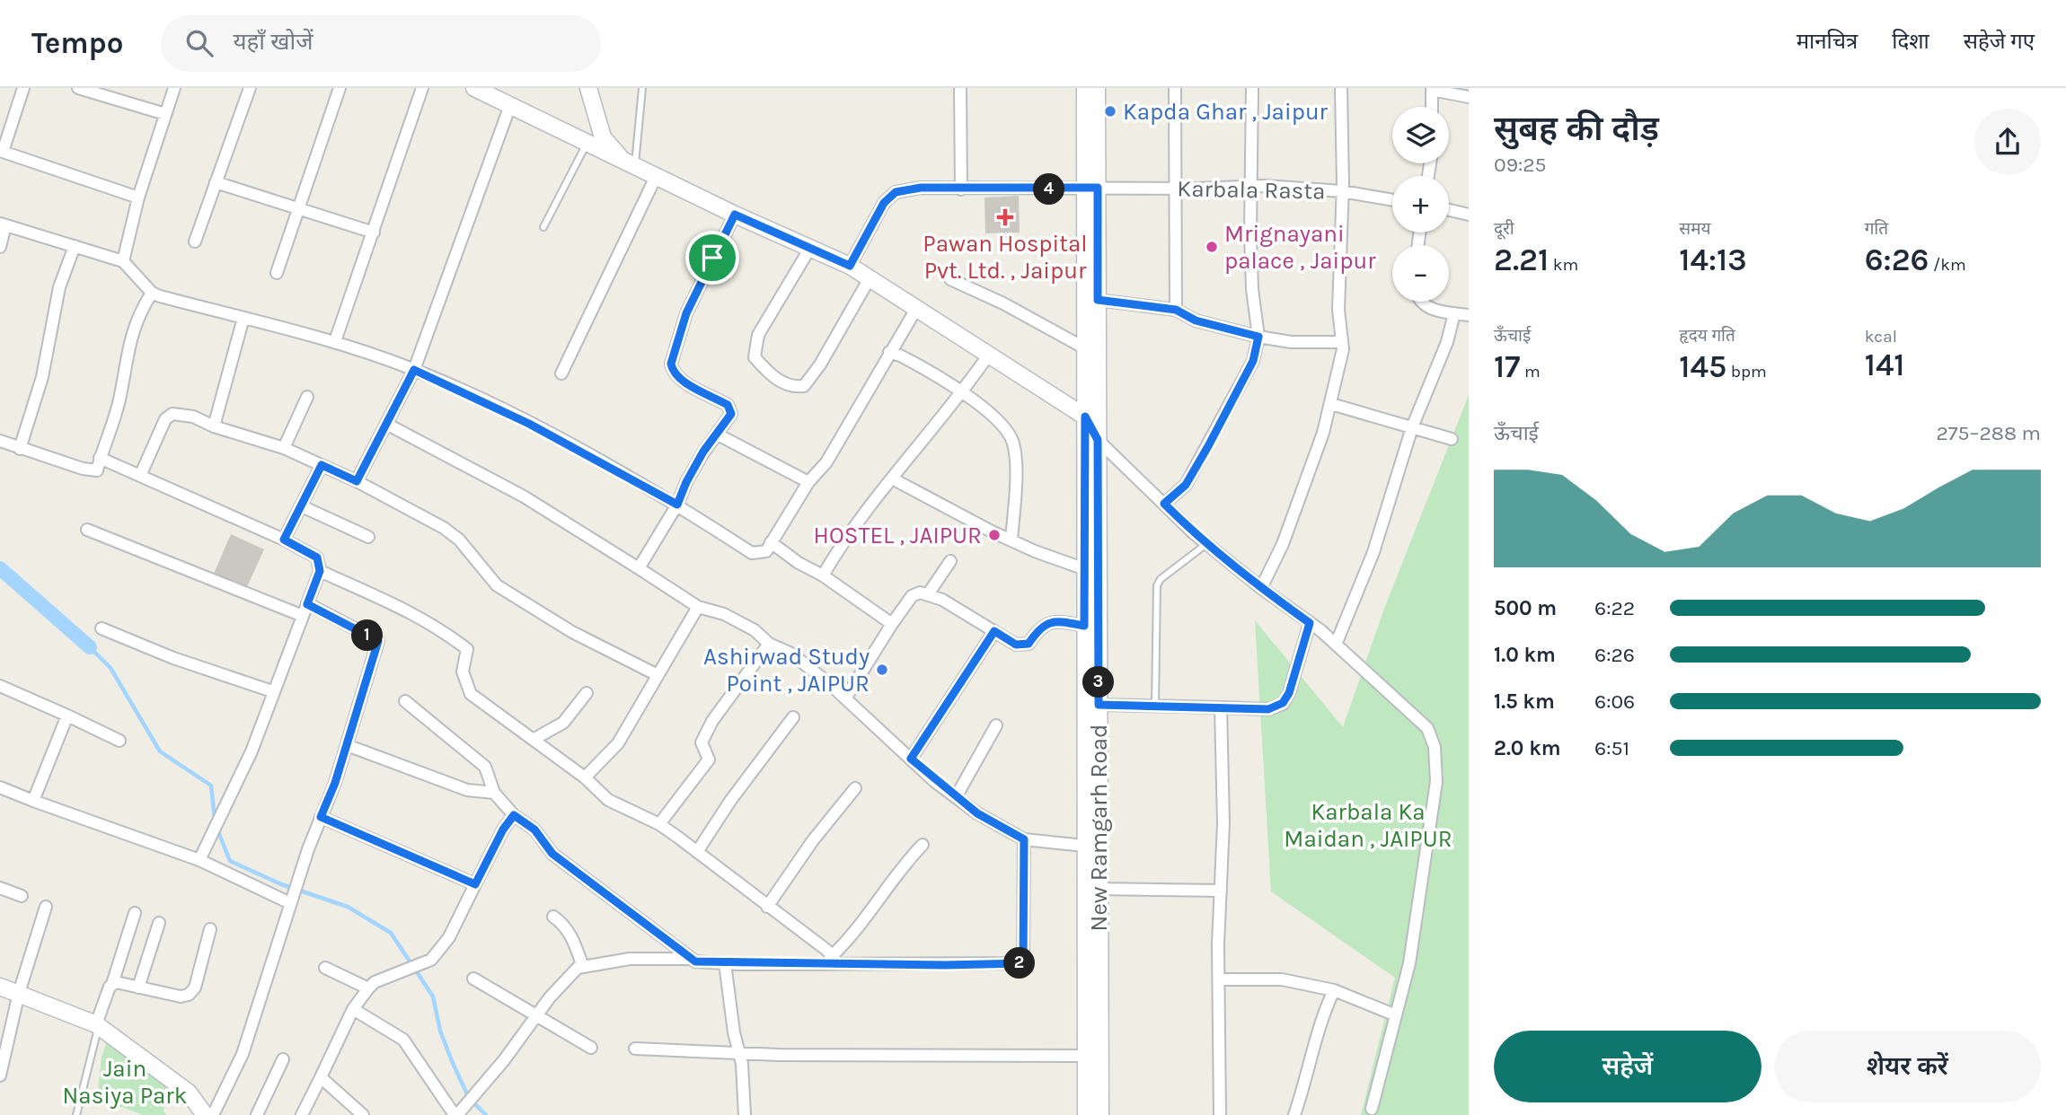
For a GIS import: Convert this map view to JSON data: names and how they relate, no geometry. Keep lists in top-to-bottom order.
{
  "streets": {
    "street": ["Karbala Rasta", "New Ramgarh Road"]
  },
  "crossings": [
    ["Karbala Rasta", "New Ramgarh Road"]
  ],
  "parks": ["Karbala Ka Maidan , JAIPUR", "Jain Nasiya Park"],
  "places": {
    "other": [
      "Kapda Ghar , Jaipur",
      "Mrignayani palace , Jaipur",
      "HOSTEL , JAIPUR",
      "Ashirwad Study Point , JAIPUR"
    ],
    "health": ["Pawan Hospital Pvt. Ltd. , Jaipur"]
  },
  "page": {
    "header": "Tempo",
    "search": "यहाँ खोजें",
    "nav": ["मानचित्र", "दिशा", "सहेजे गए"],
    "heading": ["सुबह की दौड़", "09:25"],
    "map_buttons": ["+", "−"],
    "pins": [
      "4",
      "1",
      "3",
      "2"
    ],
    "stats": [
      ["दूरी", "2.21 km"],
      ["समय", "14:13"],
      ["गति", "6:26 /km"],
      ["ऊँचाई", "17 m"],
      ["हृदय गति", "145 bpm"],
      ["kcal", "141"]
    ],
    "chart": ["ऊँचाई", "275–288 m"],
    "list": [
      {
        "name": "500 m",
        "note": "6:22"
      },
      {
        "name": "1.0 km",
        "note": "6:26"
      },
      {
        "name": "1.5 km",
        "note": "6:06"
      },
      {
        "name": "2.0 km",
        "note": "6:51"
      }
    ],
    "buttons": ["सहेजें", "शेयर करें"]
  }
}
